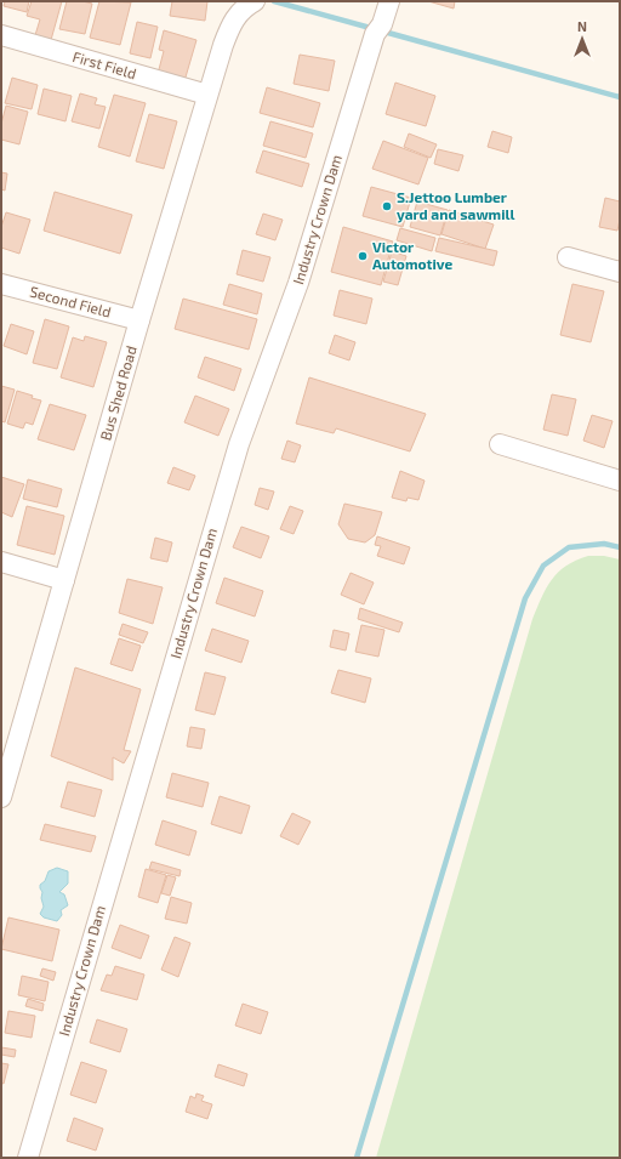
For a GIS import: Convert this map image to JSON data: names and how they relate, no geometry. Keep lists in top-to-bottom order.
{
  "streets": {
    "street": [
      "First Field",
      "Industry Crown Dam",
      "Second Field",
      "Bus Shed Road"
    ]
  },
  "crossings": [
    ["First Field", "Bus Shed Road"],
    ["Second Field", "Bus Shed Road"]
  ],
  "places": ["S.Jettoo Lumber yard and sawmill", "Victor Automotive"],
  "north": "top"
}
